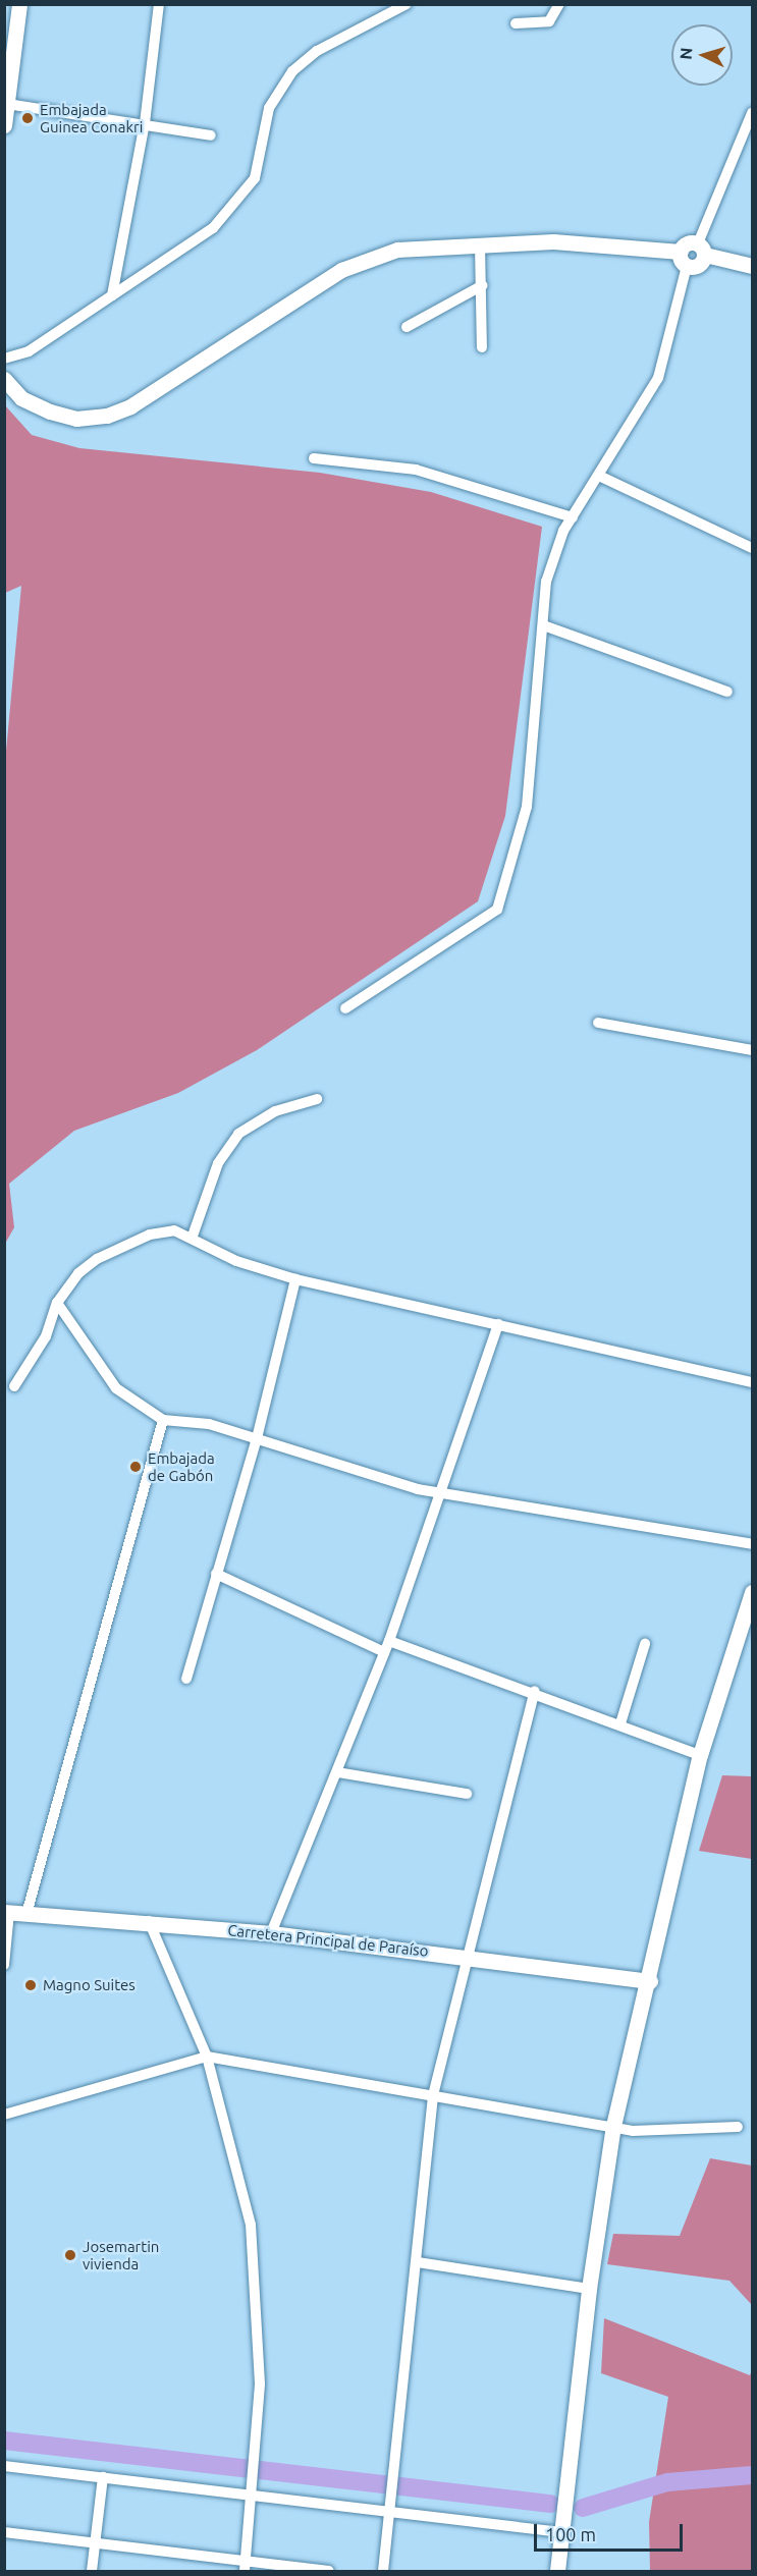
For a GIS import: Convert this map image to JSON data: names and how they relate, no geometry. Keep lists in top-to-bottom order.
{
  "streets": {
    "street": ["Carretera Principal de Paraíso"]
  },
  "places": [
    "Embajada Guinea Conakri",
    "Embajada de Gabón",
    "Magno Suites",
    "Josemartin vivienda"
  ],
  "scale_bar": "100 m",
  "north": "left"
}
